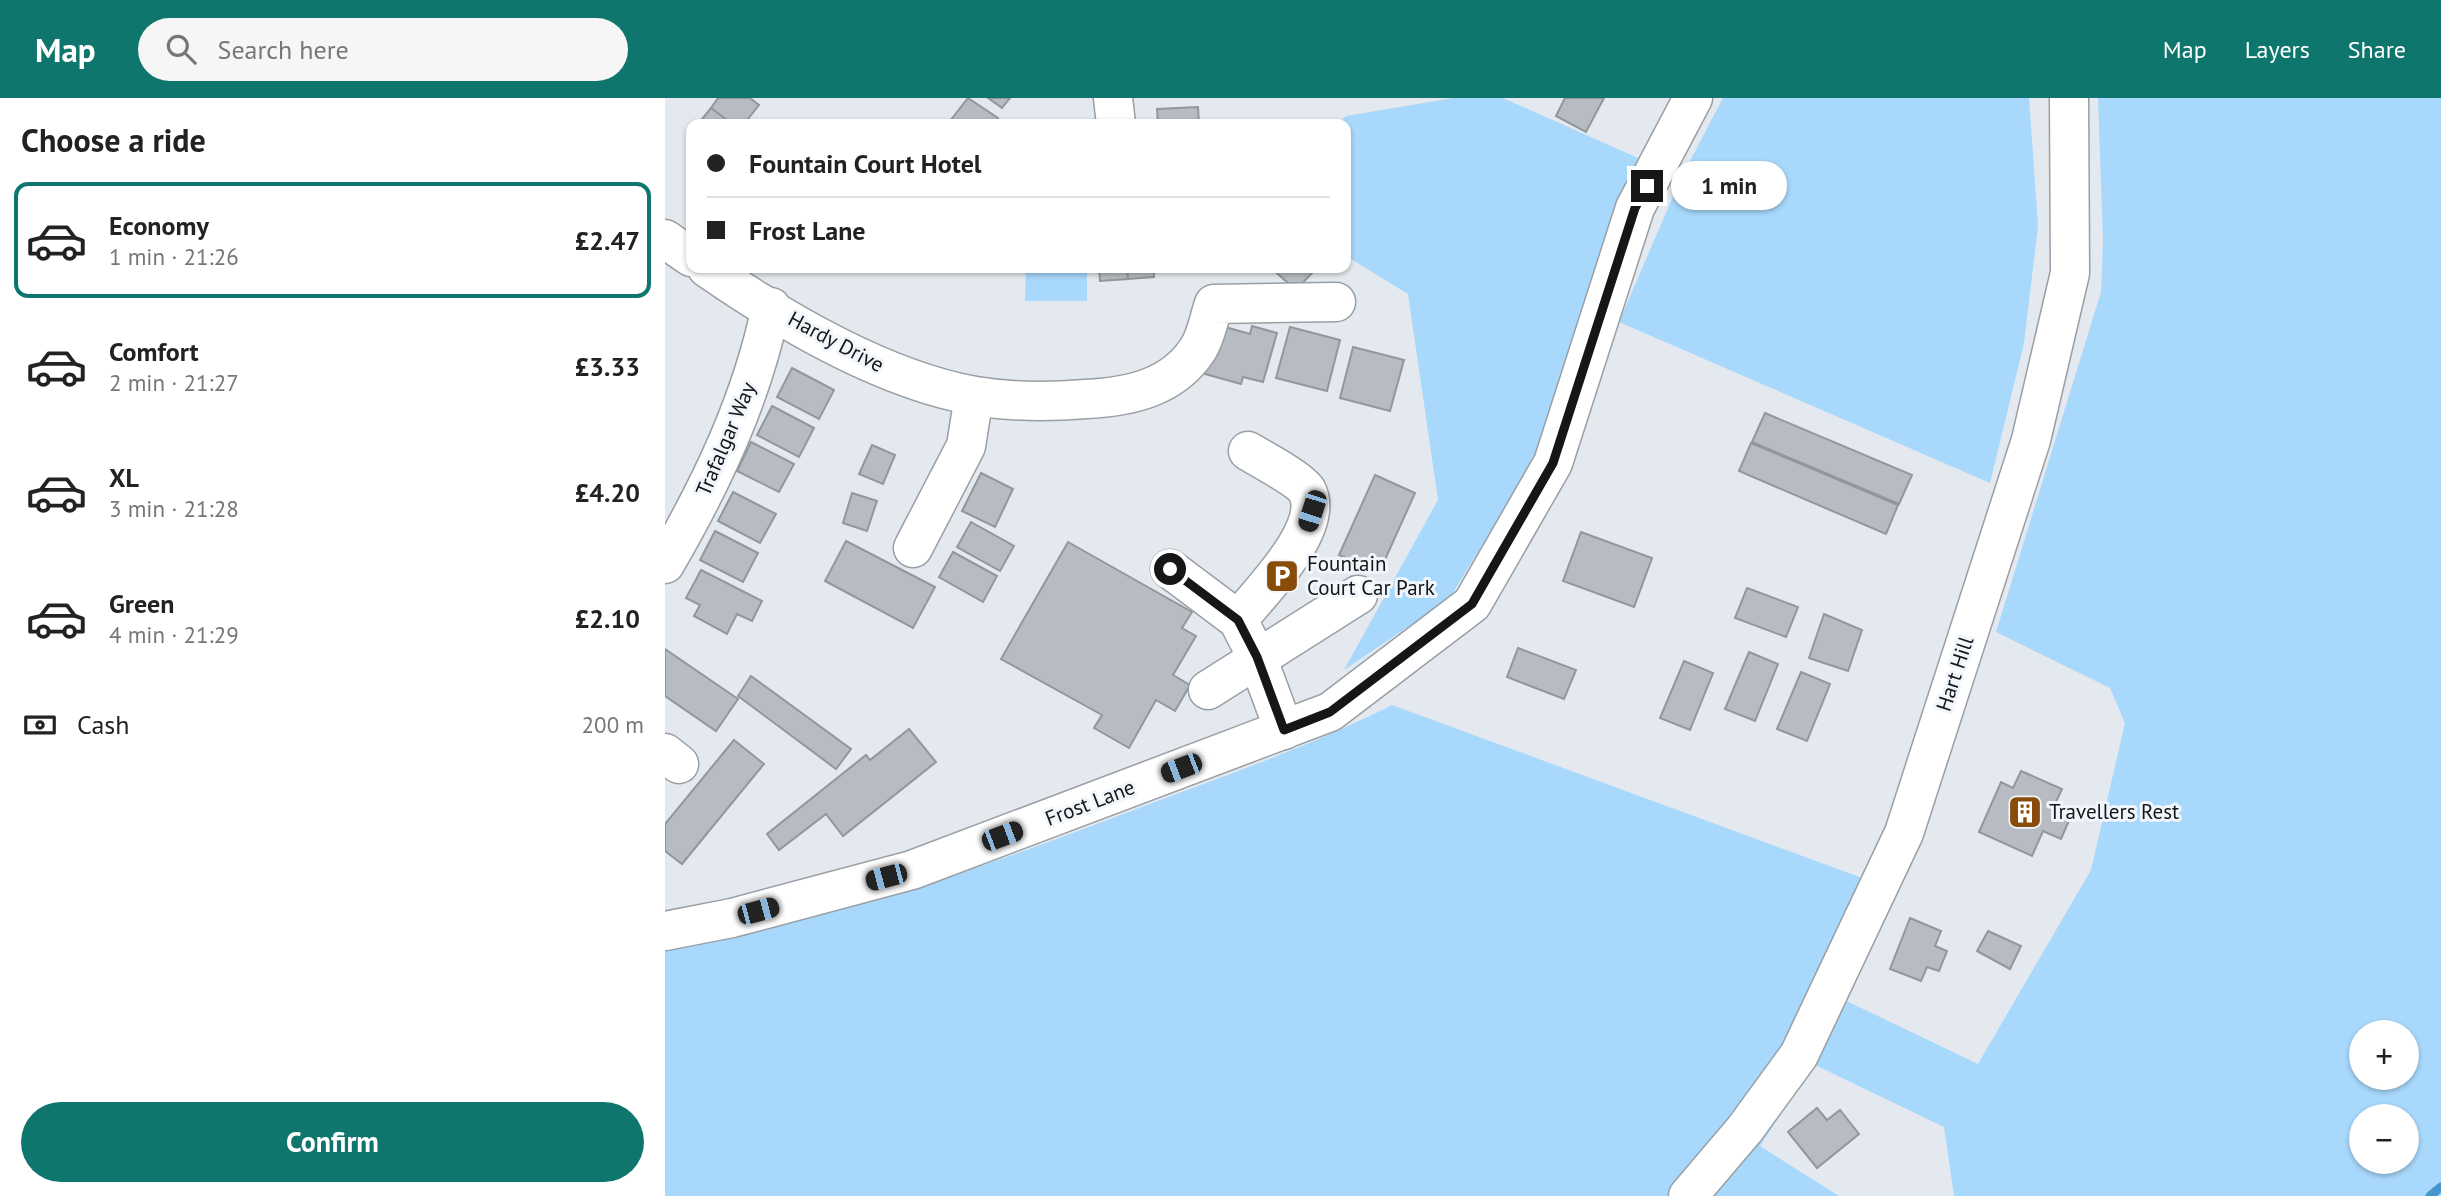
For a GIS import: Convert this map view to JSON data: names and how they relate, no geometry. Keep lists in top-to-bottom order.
{
  "streets": {
    "street": [
      "Hardy Drive",
      "Trafalgar Way",
      "Hart Hill",
      "Frost Lane"
    ]
  },
  "crossings": [
    ["Hardy Drive", "Trafalgar Way"]
  ],
  "places": {
    "parking": ["Fountain Court Car Park"],
    "building": ["Travellers Rest"]
  },
  "page": {
    "header": "Map",
    "search": "Search here",
    "nav": ["Map", "Layers", "Share"],
    "heading": "Choose a ride",
    "banner": ["Fountain Court Hotel", "Frost Lane"],
    "bubble": "1 min",
    "list": [
      {
        "name": "Economy",
        "note": "1 min · 21:26",
        "value": "£2.47"
      },
      {
        "name": "Comfort",
        "note": "2 min · 21:27",
        "value": "£3.33"
      },
      {
        "name": "XL",
        "note": "3 min · 21:28",
        "value": "£4.20"
      },
      {
        "name": "Green",
        "note": "4 min · 21:29",
        "value": "£2.10"
      }
    ],
    "pay": ["Cash", "200 m"],
    "map_buttons": ["+", "−"],
    "buttons": "Confirm"
  }
}
